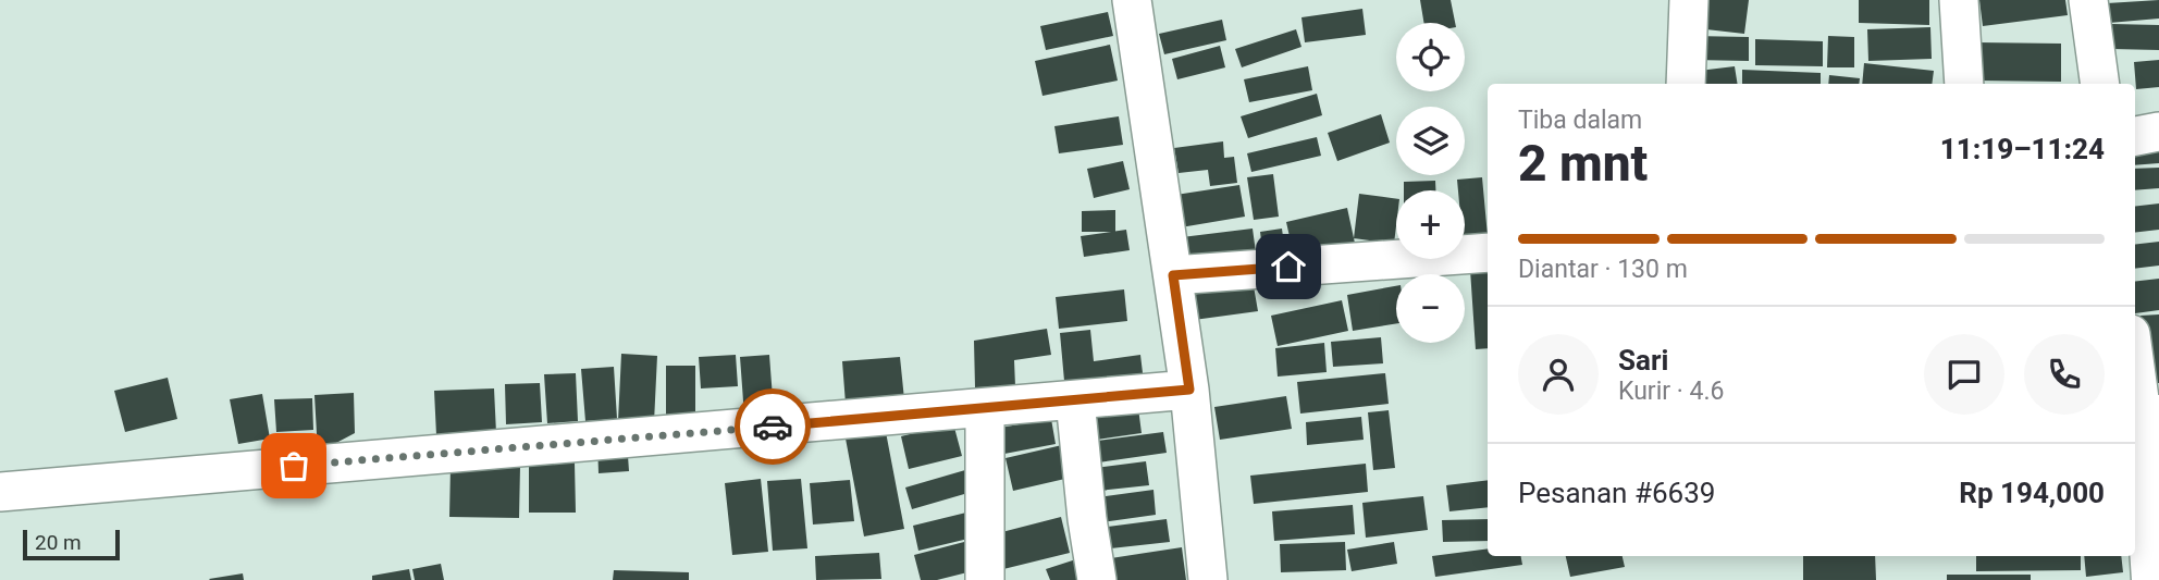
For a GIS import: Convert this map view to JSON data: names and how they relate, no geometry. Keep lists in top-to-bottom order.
{
  "scale_bar": "20 m",
  "page": {
    "map_buttons": ["+", "−"],
    "heading": ["2 mnt", "Tiba dalam", "11:19–11:24"],
    "panel": [
      "Sari",
      "Kurir · 4.6",
      "Pesanan #6639",
      "Rp 194,000"
    ],
    "bar": "Diantar · 130 m",
    "scale": "20 m"
  }
}
